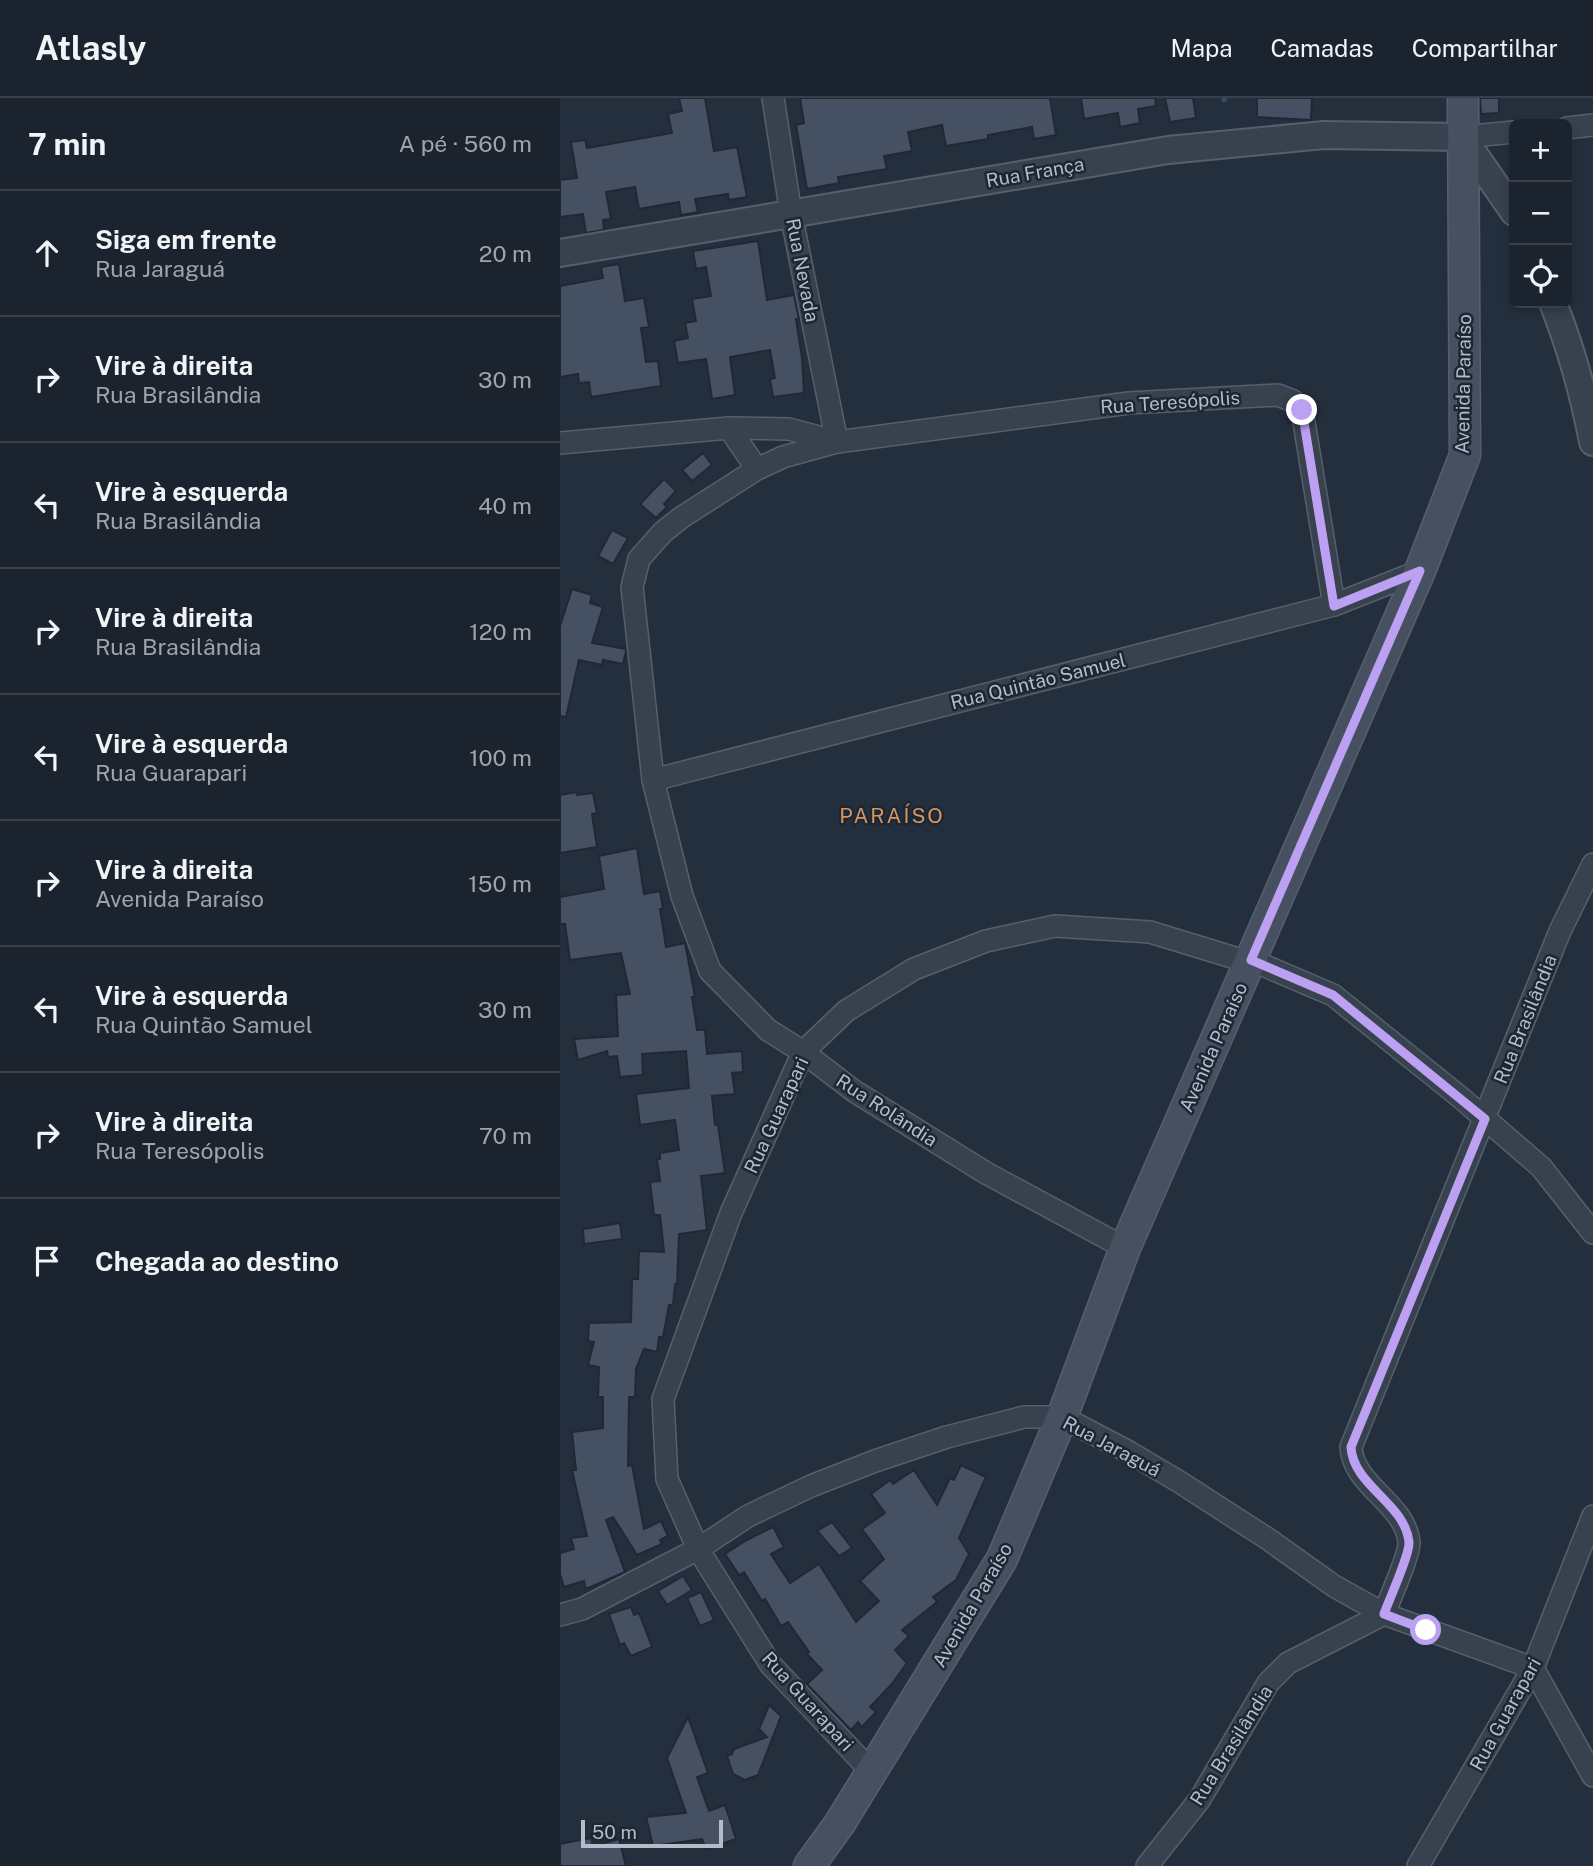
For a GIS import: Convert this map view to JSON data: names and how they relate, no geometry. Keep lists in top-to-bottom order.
{
  "streets": {
    "main road": ["Avenida Paraíso"],
    "street": [
      "Rua França",
      "Rua Nevada",
      "Rua Teresópolis",
      "Rua Quintão Samuel",
      "Rua Brasilândia",
      "Rua Rolândia",
      "Rua Guarapari",
      "Rua Jaraguá"
    ]
  },
  "crossings": [
    ["Rua França", "Rua Nevada"],
    ["Rua França", "Avenida Paraíso"],
    ["Rua Nevada", "Rua Teresópolis"],
    ["Avenida Paraíso", "Rua Quintão Samuel"],
    ["Avenida Paraíso", "Rua Rolândia"],
    ["Avenida Paraíso", "Rua Guarapari"],
    ["Avenida Paraíso", "Rua Jaraguá"],
    ["Rua Teresópolis", "Rua Quintão Samuel"],
    ["Rua Teresópolis", "Rua Rolândia"],
    ["Rua Quintão Samuel", "Rua Rolândia"],
    ["Rua Brasilândia", "Rua Guarapari"],
    ["Rua Brasilândia", "Rua Jaraguá"],
    ["Rua Rolândia", "Rua Guarapari"],
    ["Rua Guarapari", "Rua Jaraguá"]
  ],
  "districts": ["PARAÍSO"],
  "scale_bar": "50 m",
  "page": {
    "header": "Atlasly",
    "nav": ["Mapa", "Camadas", "Compartilhar"],
    "heading": ["7 min", "A pé · 560 m"],
    "map_buttons": ["+", "−"],
    "list": [
      ["Siga em frente", "Rua Jaraguá", "20 m"],
      ["Vire à direita", "Rua Brasilândia", "30 m"],
      ["Vire à esquerda", "Rua Brasilândia", "40 m"],
      ["Vire à direita", "Rua Brasilândia", "120 m"],
      ["Vire à esquerda", "Rua Guarapari", "100 m"],
      ["Vire à direita", "Avenida Paraíso", "150 m"],
      ["Vire à esquerda", "Rua Quintão Samuel", "30 m"],
      ["Vire à direita", "Rua Teresópolis", "70 m"],
      "Chegada ao destino"
    ],
    "scale": "50 m"
  }
}
